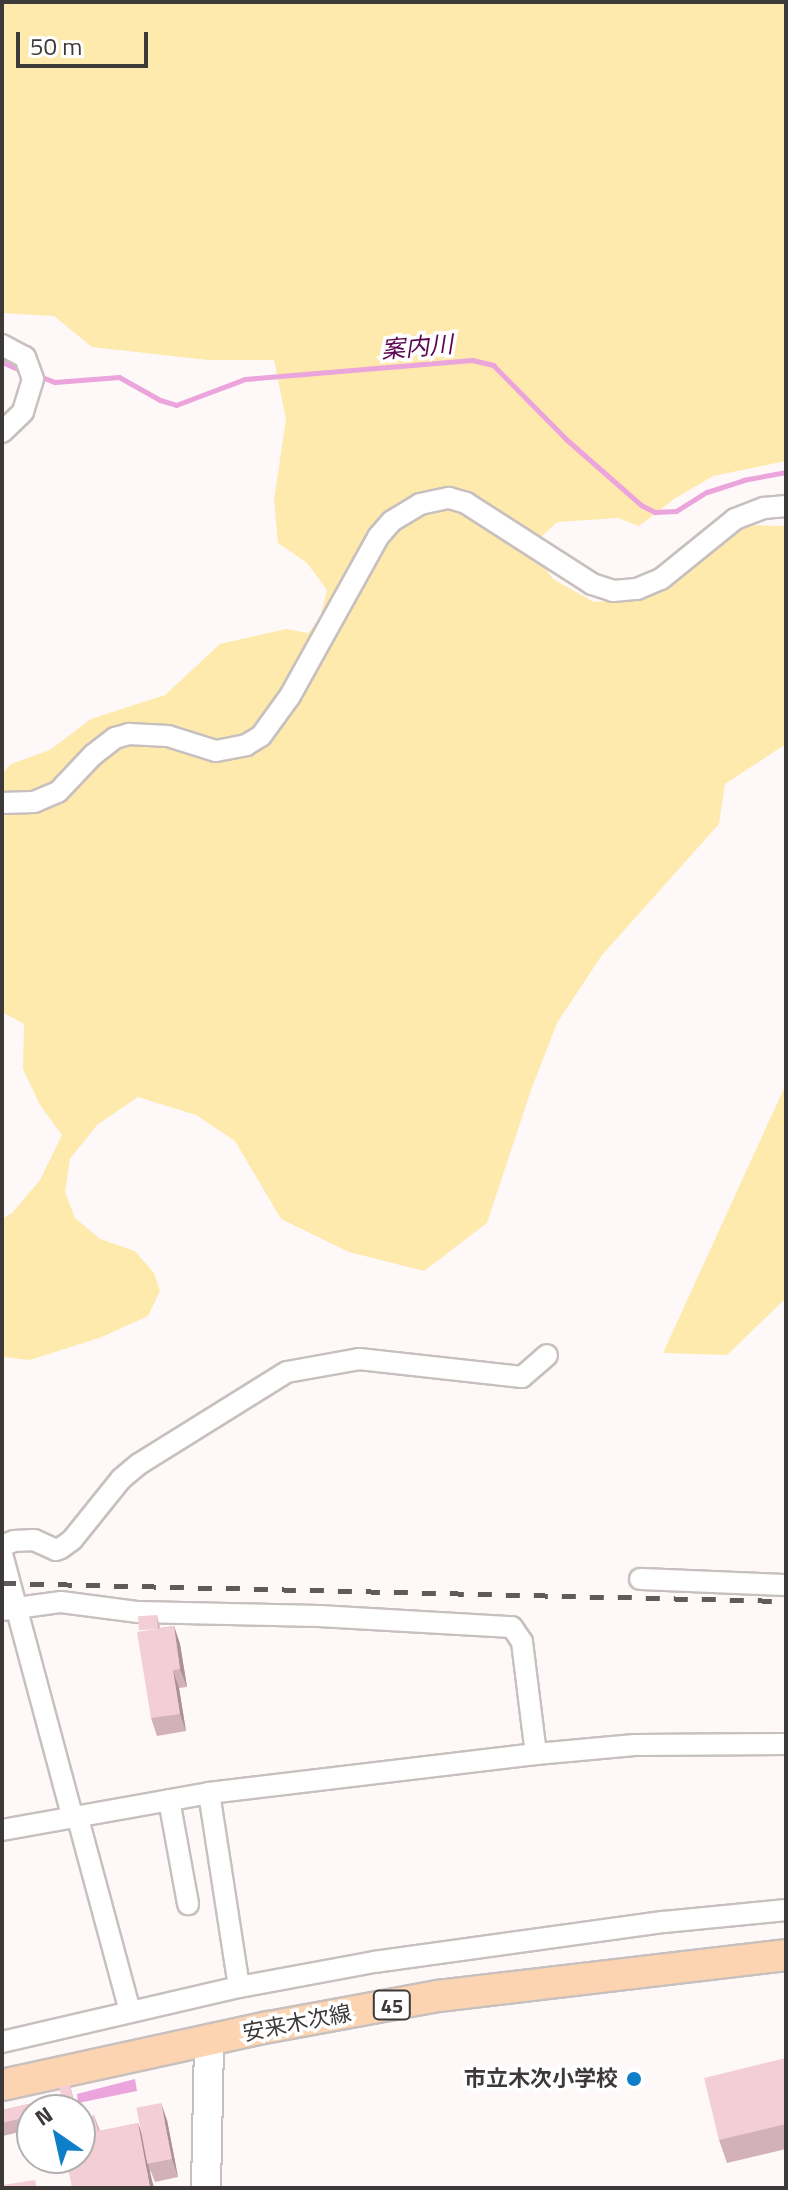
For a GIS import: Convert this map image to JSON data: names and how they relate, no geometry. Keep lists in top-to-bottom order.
{
  "streets": {
    "main road": ["45", "安来木次線"]
  },
  "water": ["案内川"],
  "places": ["市立木次小学校"],
  "scale_bar": "50 m",
  "north": "top left"
}
